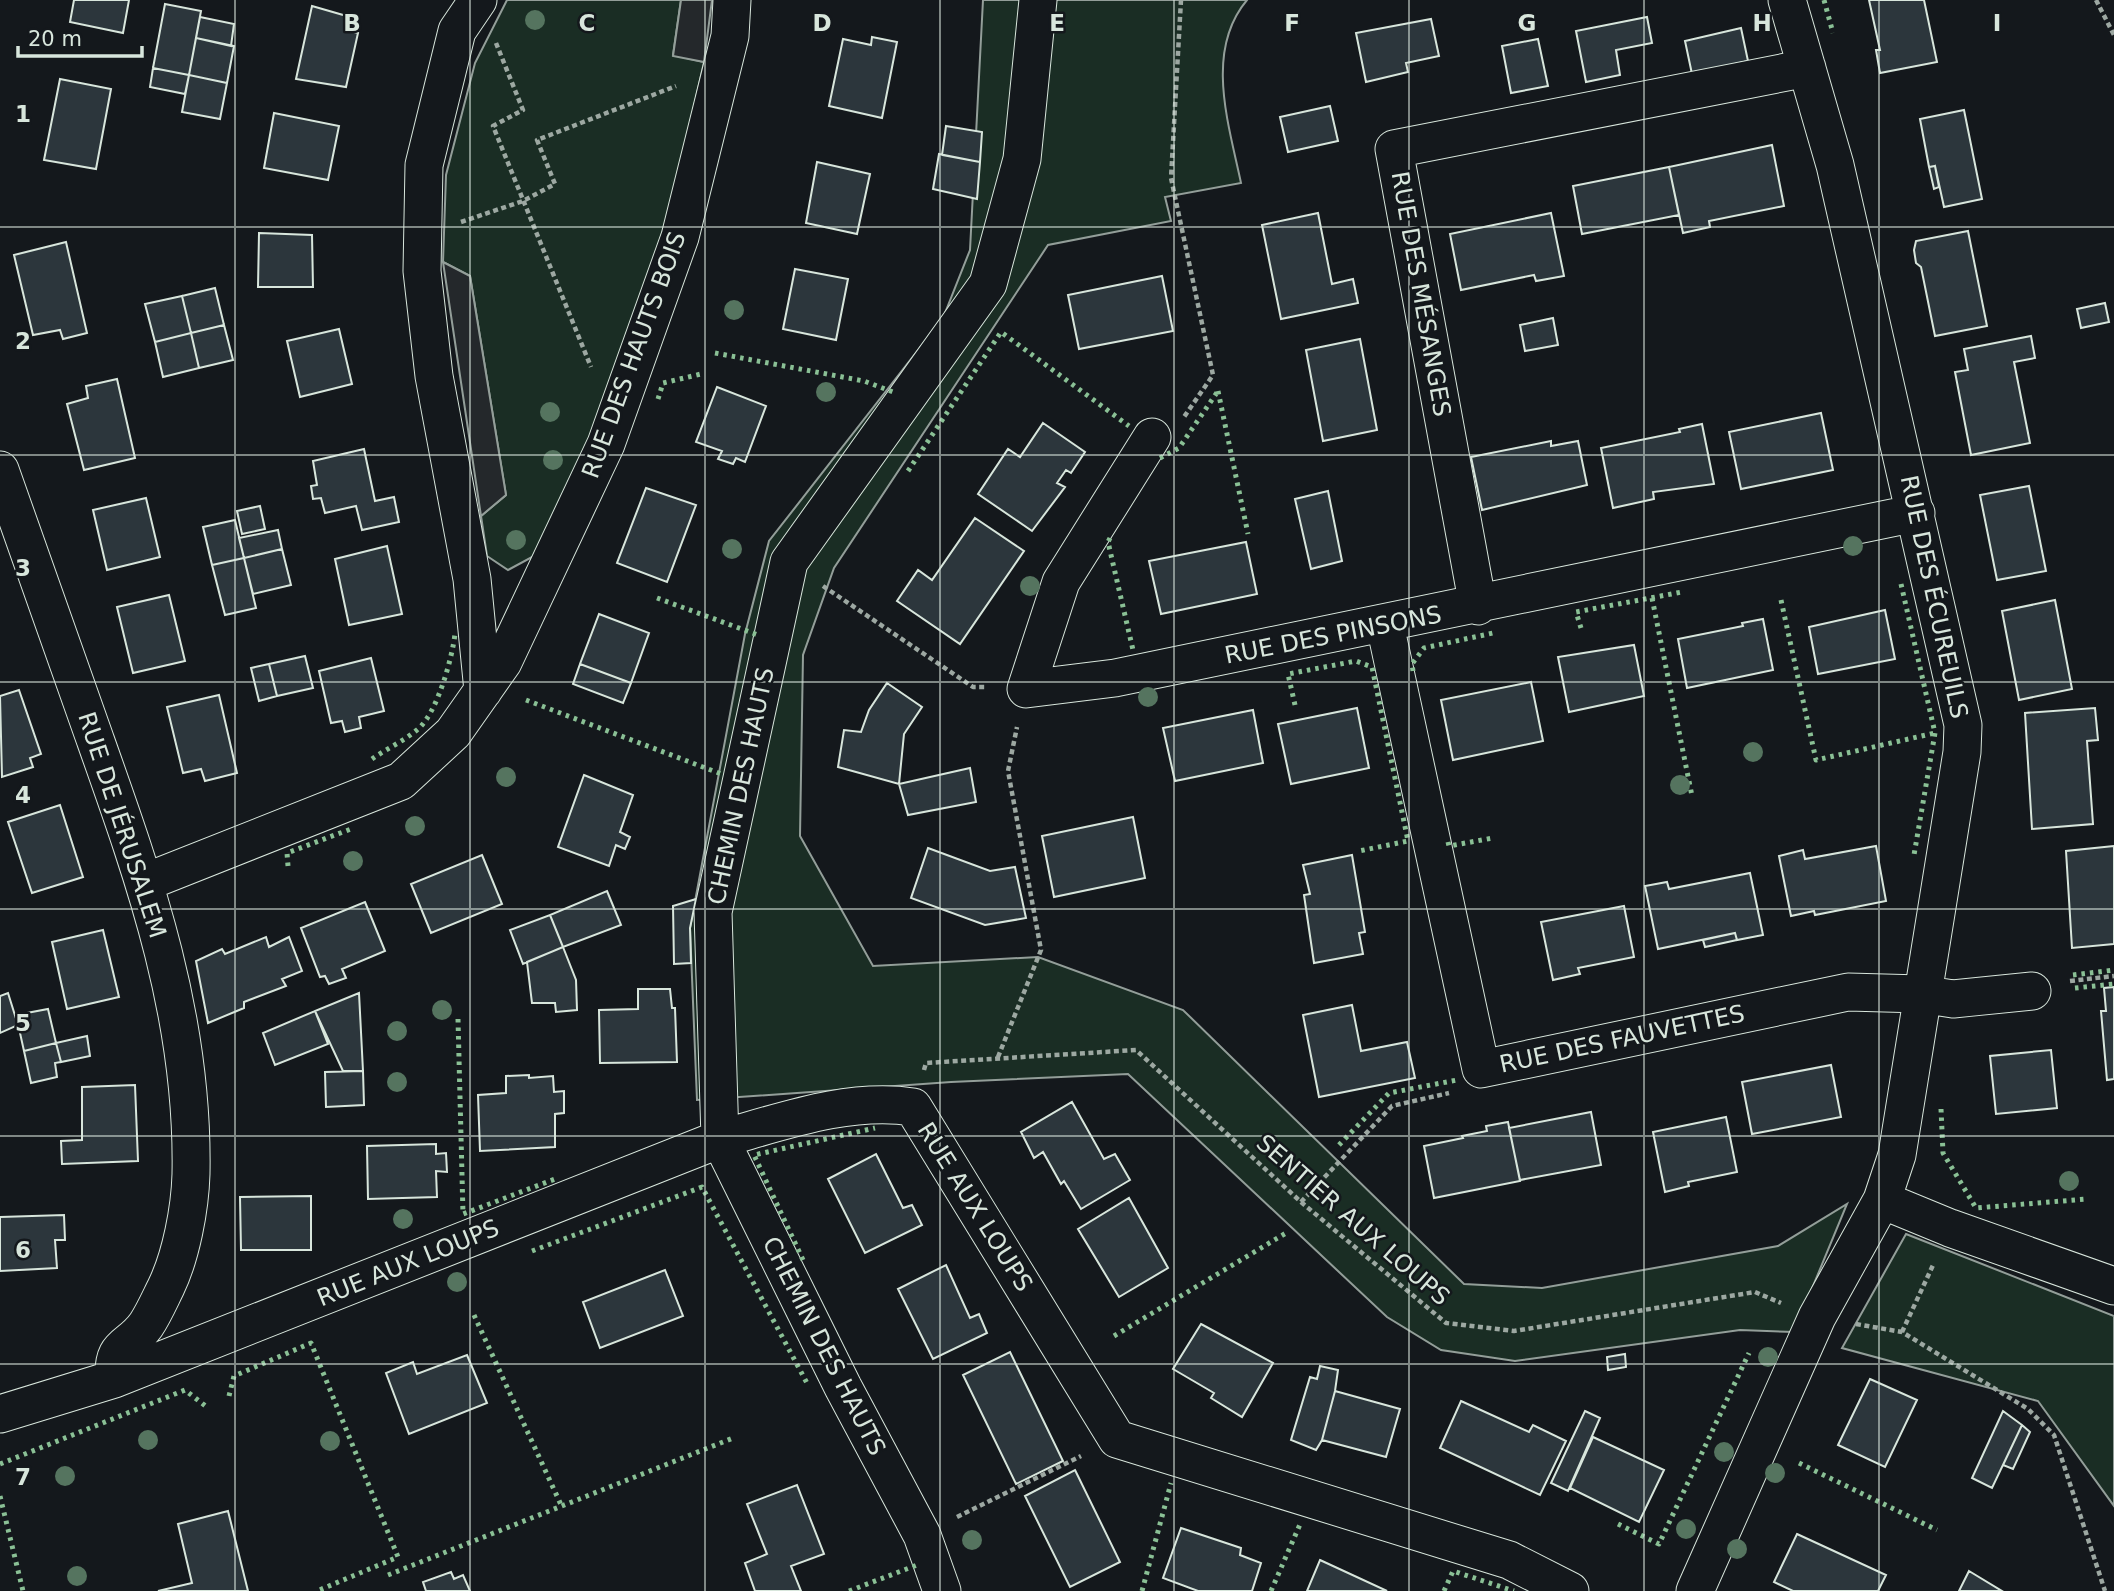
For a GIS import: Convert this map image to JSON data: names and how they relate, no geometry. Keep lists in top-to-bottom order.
{
  "streets": {
    "street": [
      "RUE DES MÉSANGES",
      "RUE DES HAUTS BOIS",
      "RUE DES ÉCUREUILS",
      "RUE DES PINSONS",
      "CHEMIN DES HAUTS",
      "RUE DE JÉRUSALEM",
      "RUE DES FAUVETTES",
      "RUE AUX LOUPS"
    ],
    "path": ["SENTIER AUX LOUPS"]
  },
  "crossings": [
    ["RUE DES MÉSANGES", "RUE DES ÉCUREUILS"],
    ["RUE DES MÉSANGES", "RUE DES PINSONS"],
    ["RUE DES HAUTS BOIS", "RUE DE JÉRUSALEM"],
    ["RUE DES ÉCUREUILS", "RUE DES PINSONS"],
    ["RUE DES ÉCUREUILS", "RUE DES FAUVETTES"],
    ["RUE DES ÉCUREUILS", "SENTIER AUX LOUPS"],
    ["RUE DES PINSONS", "RUE DES FAUVETTES"],
    ["CHEMIN DES HAUTS", "RUE AUX LOUPS"],
    ["RUE DE JÉRUSALEM", "RUE AUX LOUPS"],
    ["RUE AUX LOUPS", "SENTIER AUX LOUPS"]
  ],
  "scale_bar": "20 m",
  "grid": {
    "columns": [
      "B",
      "C",
      "D",
      "E",
      "F",
      "G",
      "H",
      "I"
    ],
    "rows": [
      "1",
      "2",
      "3",
      "4",
      "5",
      "6",
      "7"
    ]
  }
}
